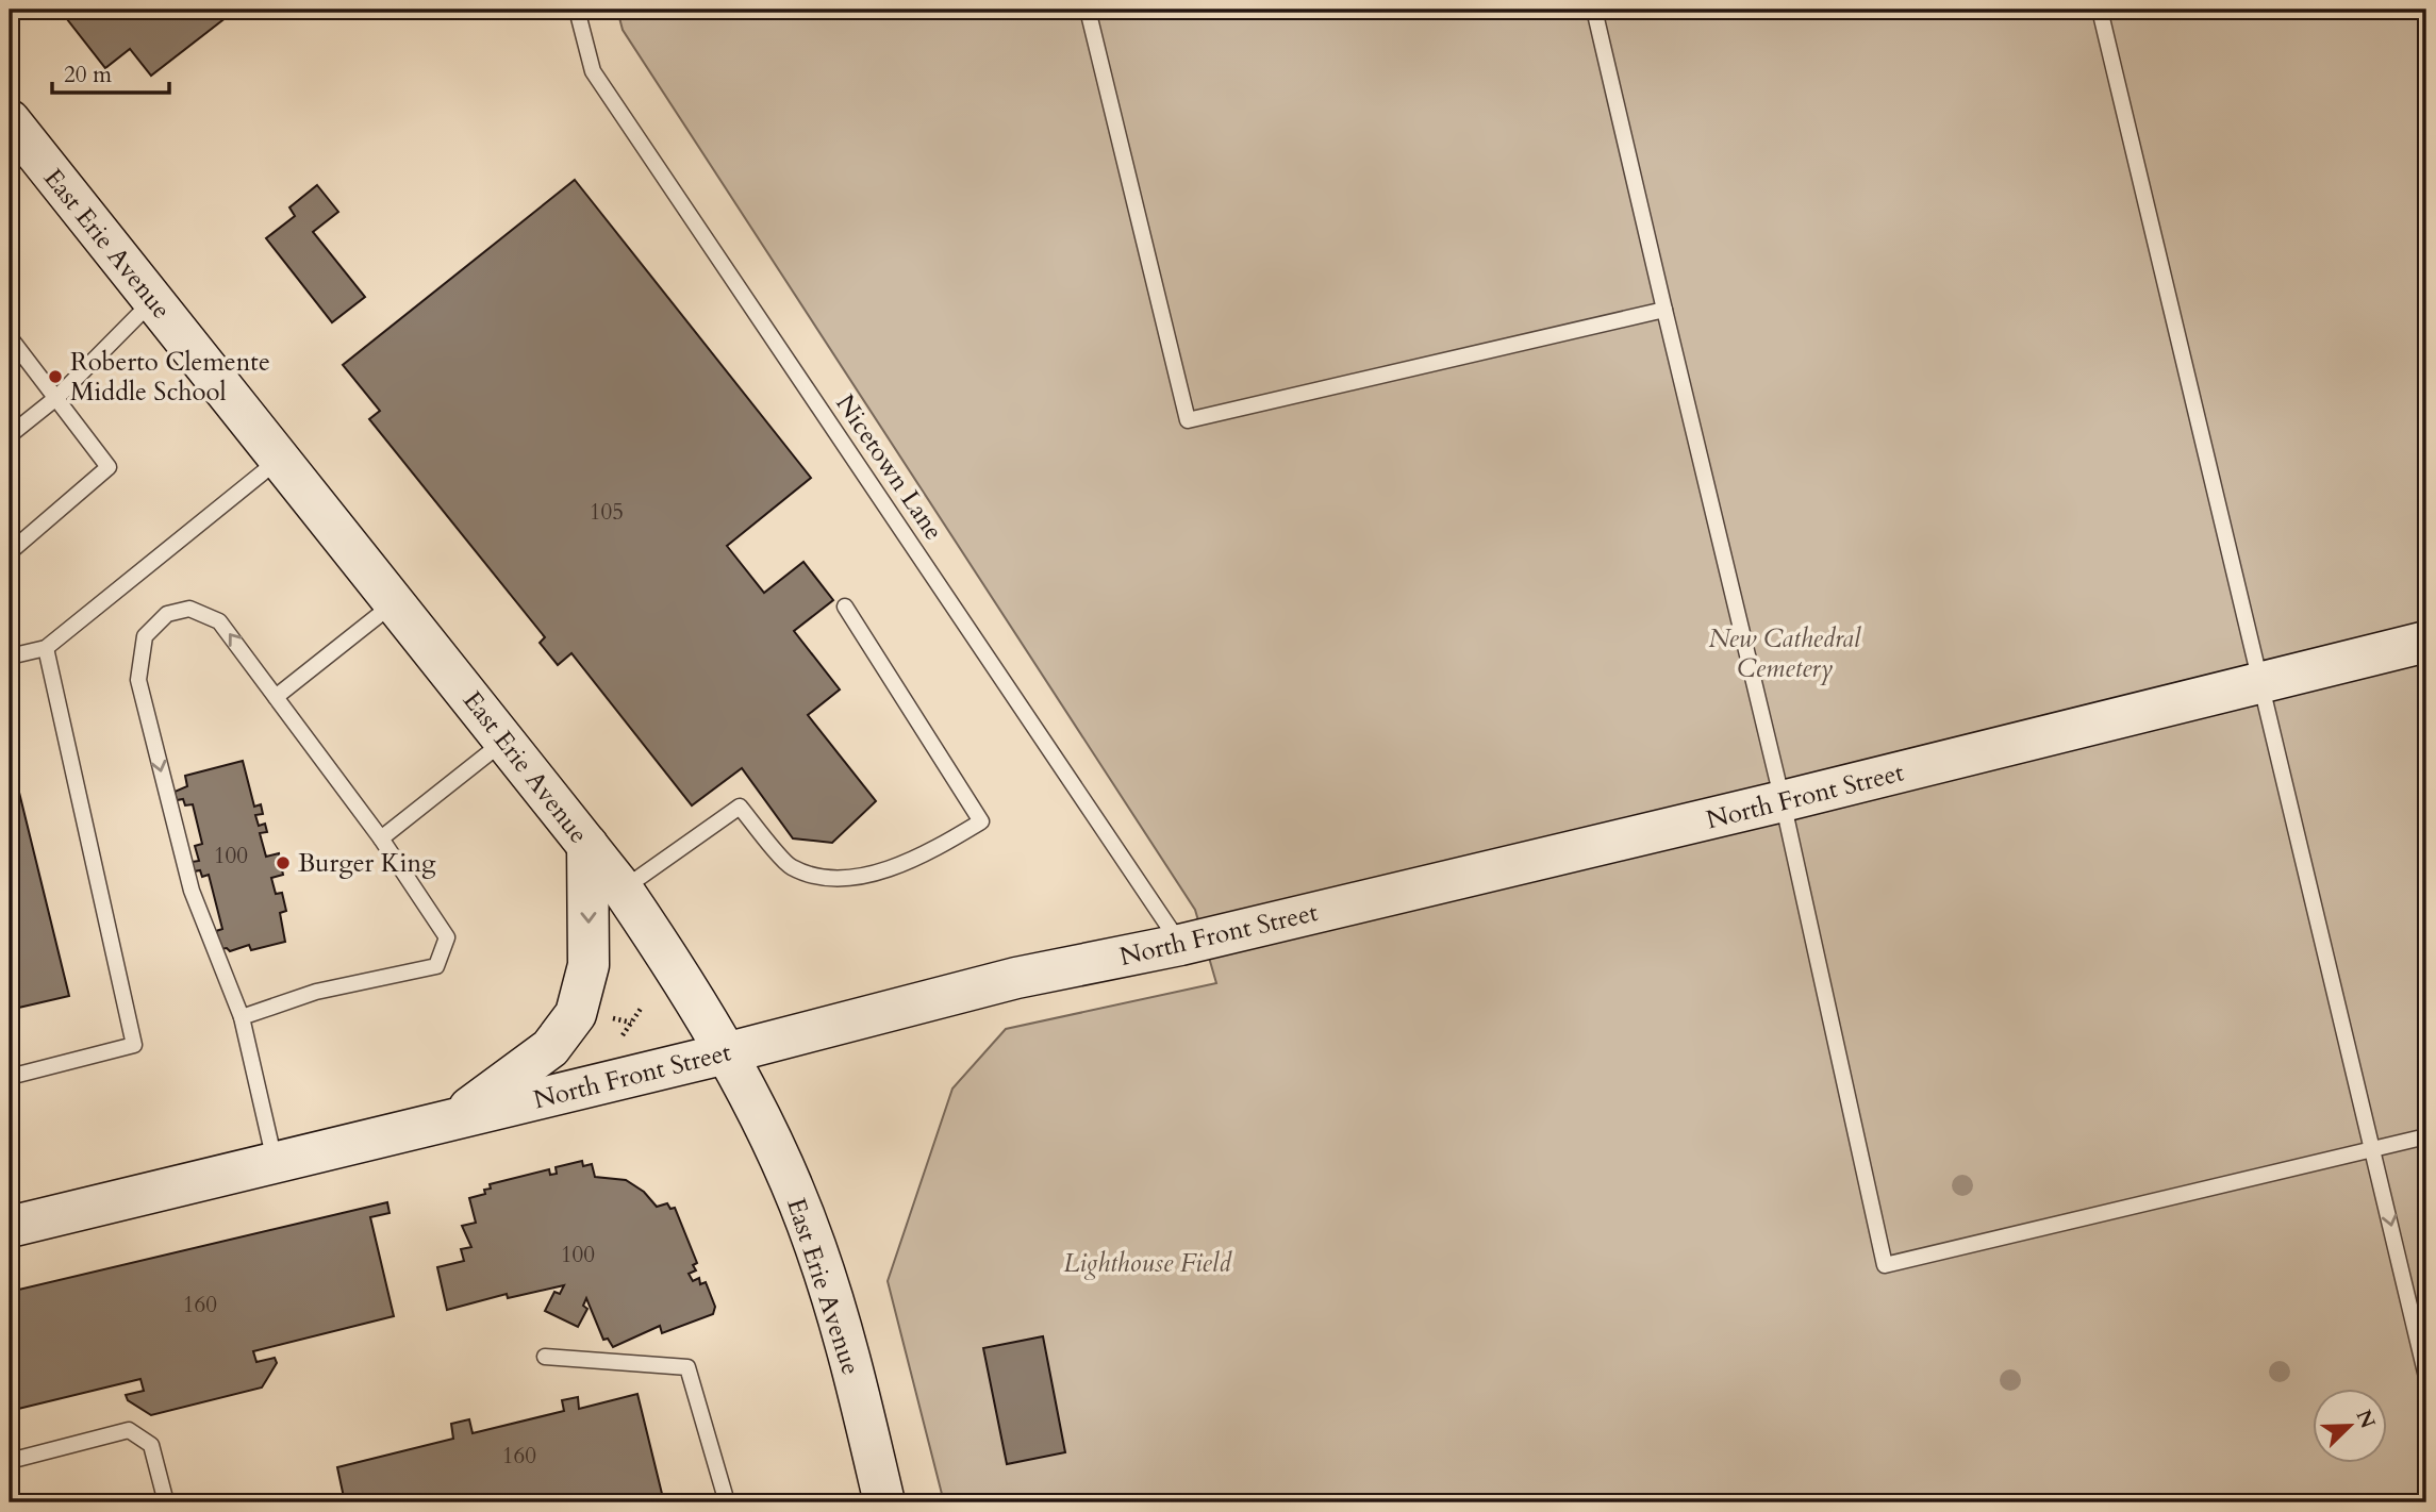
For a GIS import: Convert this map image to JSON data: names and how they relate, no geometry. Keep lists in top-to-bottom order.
{
  "streets": {
    "street": ["East Erie Avenue", "North Front Street"],
    "lane": ["Nicetown Lane"]
  },
  "crossings": [
    ["East Erie Avenue", "North Front Street"],
    ["Nicetown Lane", "North Front Street"]
  ],
  "parks": ["New Cathedral Cemetery", "Lighthouse Field"],
  "places": ["Roberto Clemente Middle School", "Burger King"],
  "house_numbers": [
    "105",
    "100",
    "100",
    "160",
    "160"
  ],
  "scale_bar": "20 m",
  "north": "top right"
}
